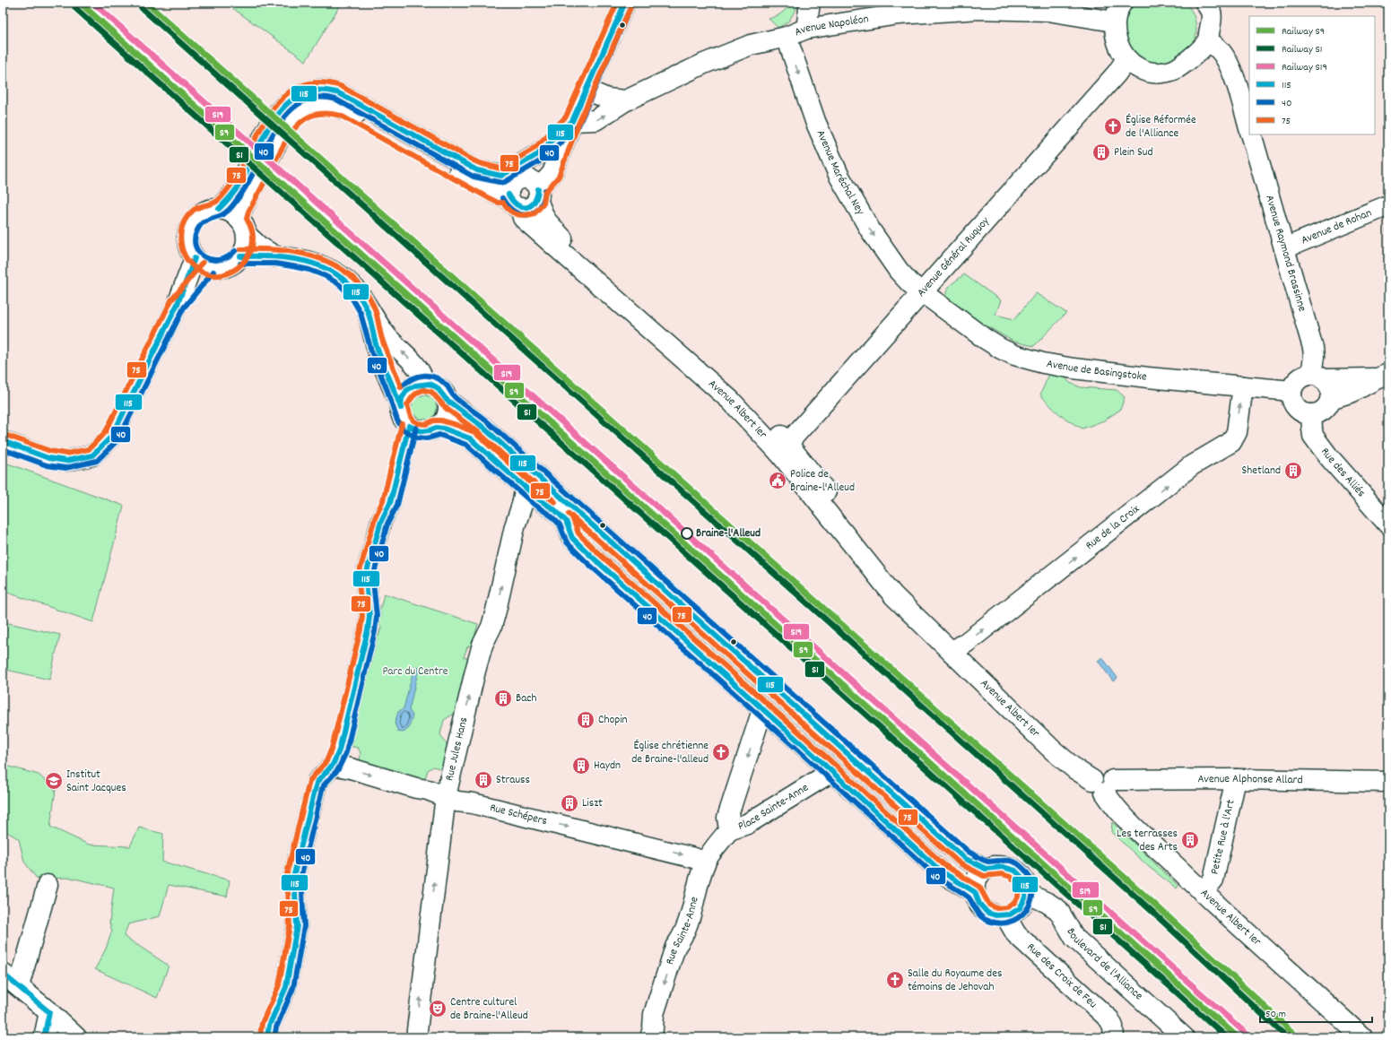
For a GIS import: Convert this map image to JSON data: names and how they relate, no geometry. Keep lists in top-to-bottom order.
{
  "streets": {
    "street": [
      "Avenue Napoléon",
      "Avenue Maréchal Ney",
      "Avenue de Rohan",
      "Avenue Raymond Brassinne",
      "Avenue Général Ruquoy",
      "Avenue de Basingstoke",
      "Avenue Albert 1er",
      "Rue des Alliés",
      "Rue de la Croix",
      "Rue Jules Hans",
      "Avenue Alphonse Allard",
      "Place Sainte-Anne",
      "Rue Schépers",
      "Petite Rue à l'Art",
      "Rue Sainte-Anne",
      "Boulevard de l'Alliance",
      "Rue des Croix de Feu"
    ]
  },
  "crossings": [
    ["Avenue Napoléon", "Avenue Maréchal Ney"],
    ["Avenue Maréchal Ney", "Avenue Général Ruquoy"],
    ["Avenue Maréchal Ney", "Avenue de Basingstoke"],
    ["Avenue de Rohan", "Avenue Raymond Brassinne"],
    ["Avenue Raymond Brassinne", "Avenue de Basingstoke"],
    ["Avenue Raymond Brassinne", "Rue des Alliés"],
    ["Avenue Général Ruquoy", "Avenue de Basingstoke"],
    ["Avenue Général Ruquoy", "Avenue Albert 1er"],
    ["Avenue de Basingstoke", "Rue des Alliés"],
    ["Avenue de Basingstoke", "Rue de la Croix"],
    ["Avenue Albert 1er", "Rue de la Croix"],
    ["Avenue Albert 1er", "Avenue Alphonse Allard"],
    ["Avenue Albert 1er", "Petite Rue à l'Art"],
    ["Rue Jules Hans", "Rue Schépers"],
    ["Avenue Alphonse Allard", "Petite Rue à l'Art"],
    ["Place Sainte-Anne", "Rue Sainte-Anne"],
    ["Rue Schépers", "Rue Sainte-Anne"],
    ["Boulevard de l'Alliance", "Rue des Croix de Feu"]
  ],
  "one_way": [
    "Avenue Maréchal Ney",
    "Rue de la Croix",
    "Place Sainte-Anne",
    "Rue Schépers",
    "Rue Sainte-Anne"
  ],
  "parks": ["Parc du Centre"],
  "places": {
    "church": ["Église Réformée de l'Alliance", "Église chrétienne de Braine-l'alleud", "Salle du Royaume des témoins de Jehovah"],
    "building": [
      "Plein Sud",
      "Shetland",
      "Bach",
      "Chopin",
      "Haydn",
      "Strauss",
      "Liszt",
      "Les terrasses des Arts"
    ],
    "public building": ["Police de Braine-l'Alleud"],
    "other": ["Braine-l'Alleud"],
    "school or university": ["Institut Saint Jacques"],
    "theatre": ["Centre culturel de Braine-l'Alleud"]
  },
  "lines": [
    "rail line S9",
    "rail line S19",
    "transit line 115",
    "transit line 75",
    "transit line 40",
    "rail line S1"
  ],
  "legend": [
    "Railway S9",
    "Railway S1",
    "Railway S19",
    "115",
    "40",
    "75"
  ],
  "scale_bar": "50 m"
}
